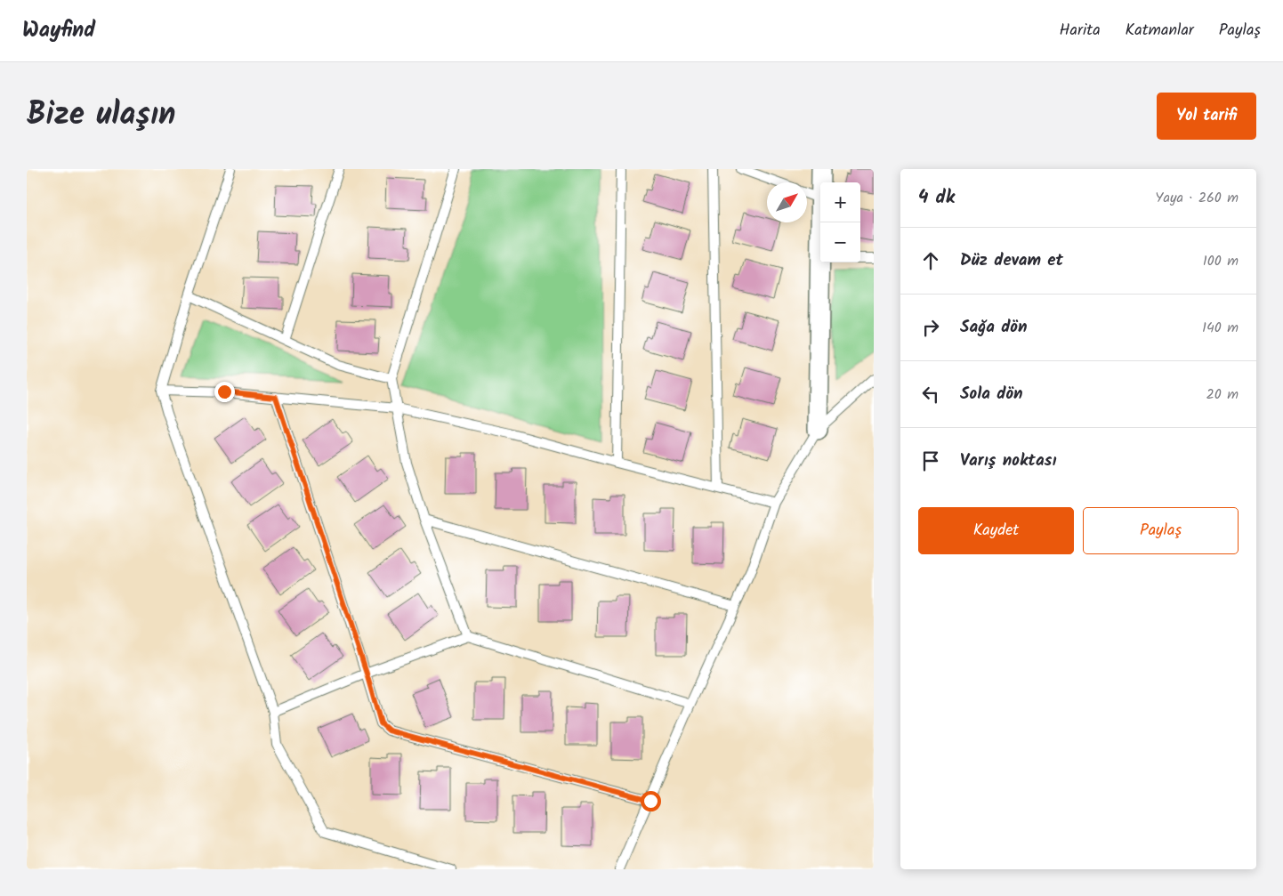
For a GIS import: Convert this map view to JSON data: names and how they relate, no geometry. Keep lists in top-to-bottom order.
{
  "north": "top right",
  "page": {
    "header": "Wayfind",
    "nav": ["Harita", "Katmanlar", "Paylaş"],
    "title": "Bize ulaşın",
    "buttons": [
      "Yol tarifi",
      ["Kaydet", "Paylaş"]
    ],
    "heading": ["4 dk", "Yaya · 260 m"],
    "map_buttons": ["+", "−"],
    "list": [
      ["Düz devam et", "100 m"],
      ["Sağa dön", "140 m"],
      ["Sola dön", "20 m"],
      "Varış noktası"
    ]
  }
}
